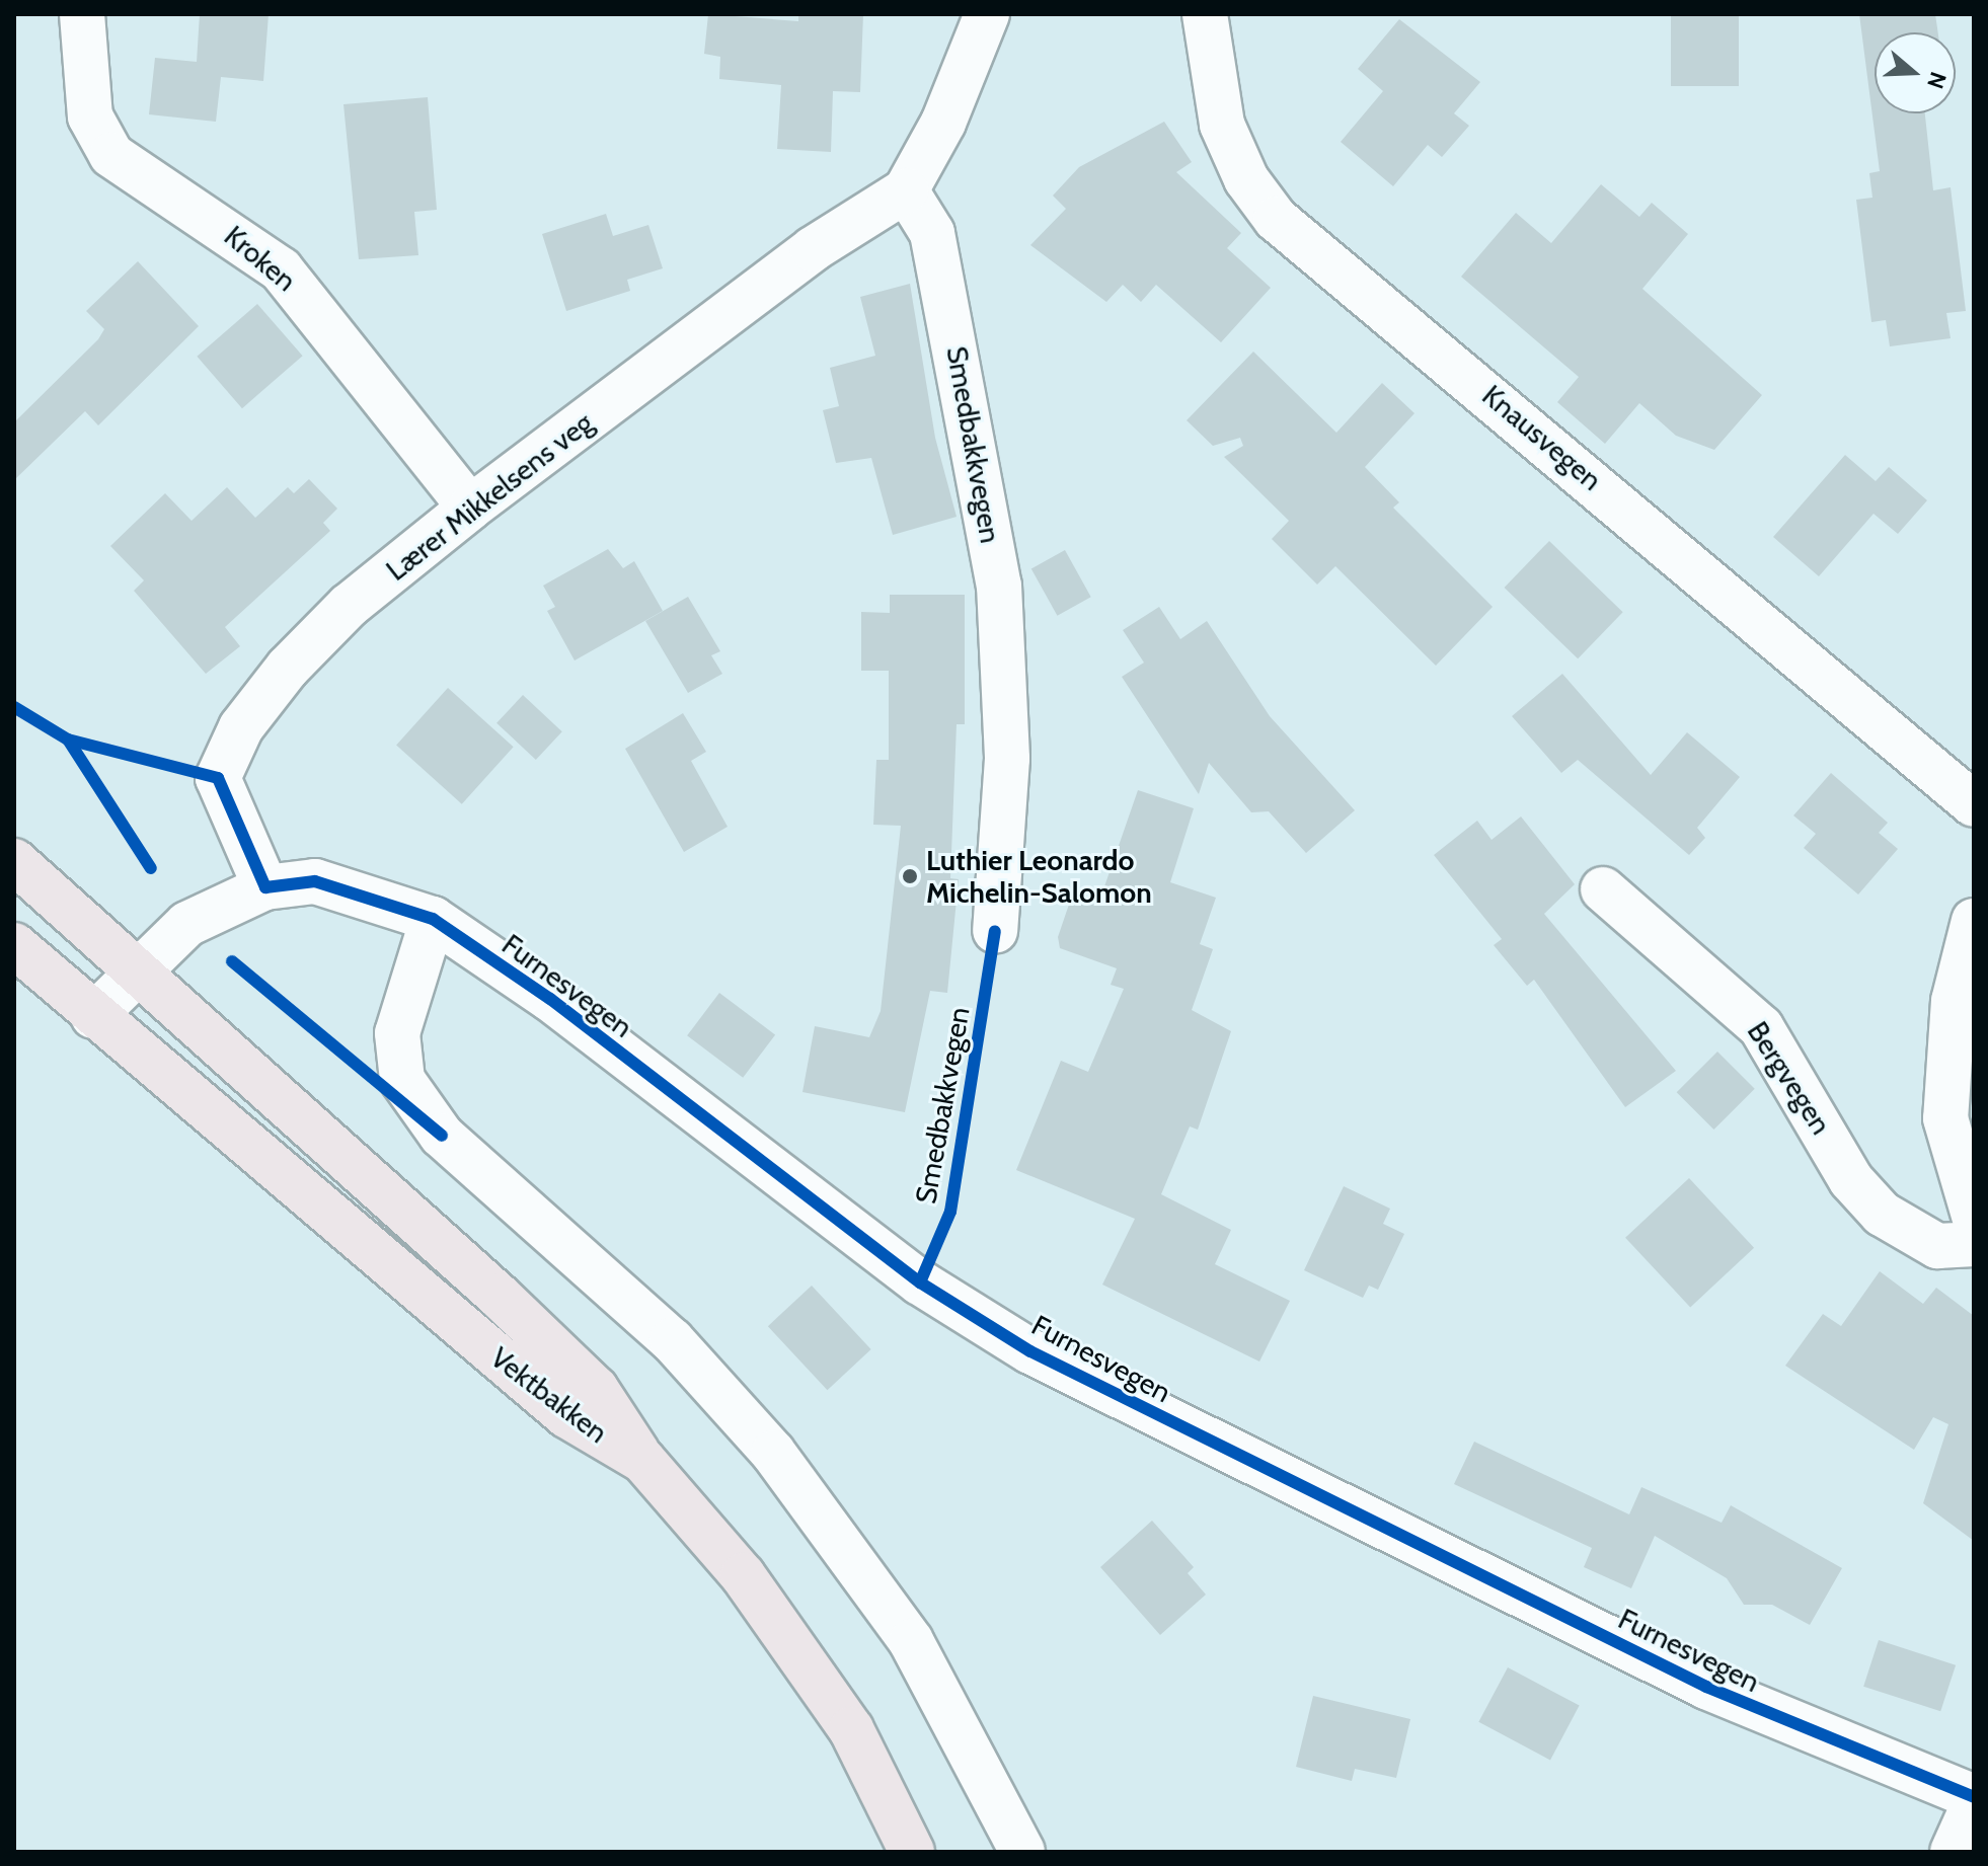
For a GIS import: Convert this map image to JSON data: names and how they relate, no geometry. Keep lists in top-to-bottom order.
{
  "streets": {
    "main road": ["Vektbakken"],
    "street": [
      "Kroken",
      "Knausvegen",
      "Smedbakkvegen",
      "Lærer Mikkelsens veg",
      "Furnesvegen",
      "Bergvegen"
    ]
  },
  "crossings": [
    ["Kroken", "Lærer Mikkelsens veg"],
    ["Smedbakkvegen", "Lærer Mikkelsens veg"],
    ["Lærer Mikkelsens veg", "Furnesvegen"],
    ["Furnesvegen", "Vektbakken"]
  ],
  "places": ["Luthier Leonardo Michelin-Salomon"],
  "north": "right"
}
